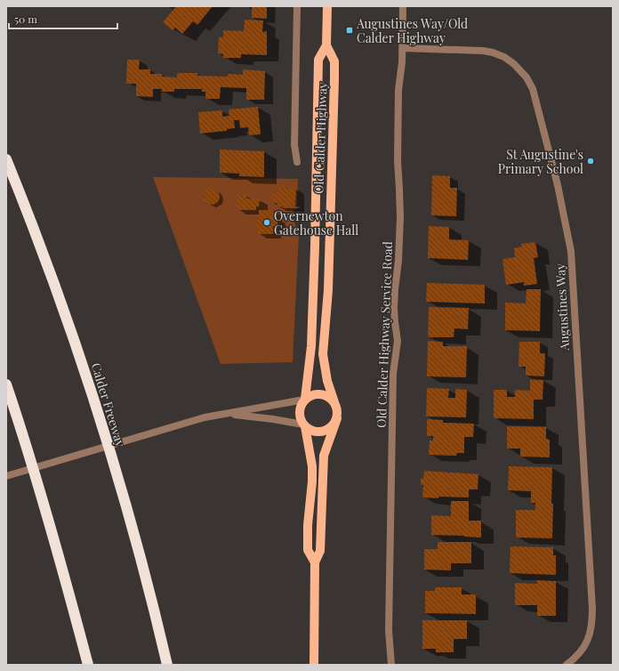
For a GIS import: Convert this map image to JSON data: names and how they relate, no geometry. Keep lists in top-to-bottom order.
{
  "streets": {
    "highway": ["Calder Freeway"],
    "main road": ["Old Calder Highway"],
    "street": ["Augustines Way", "Old Calder Highway Service Road"]
  },
  "crossings": [
    ["Augustines Way", "Old Calder Highway Service Road"]
  ],
  "places": {
    "transit": ["Augustines Way/Old Calder Highway"],
    "other": ["St Augustine's Primary School", "Overnewton Gatehouse Hall"]
  },
  "scale_bar": "50 m"
}
